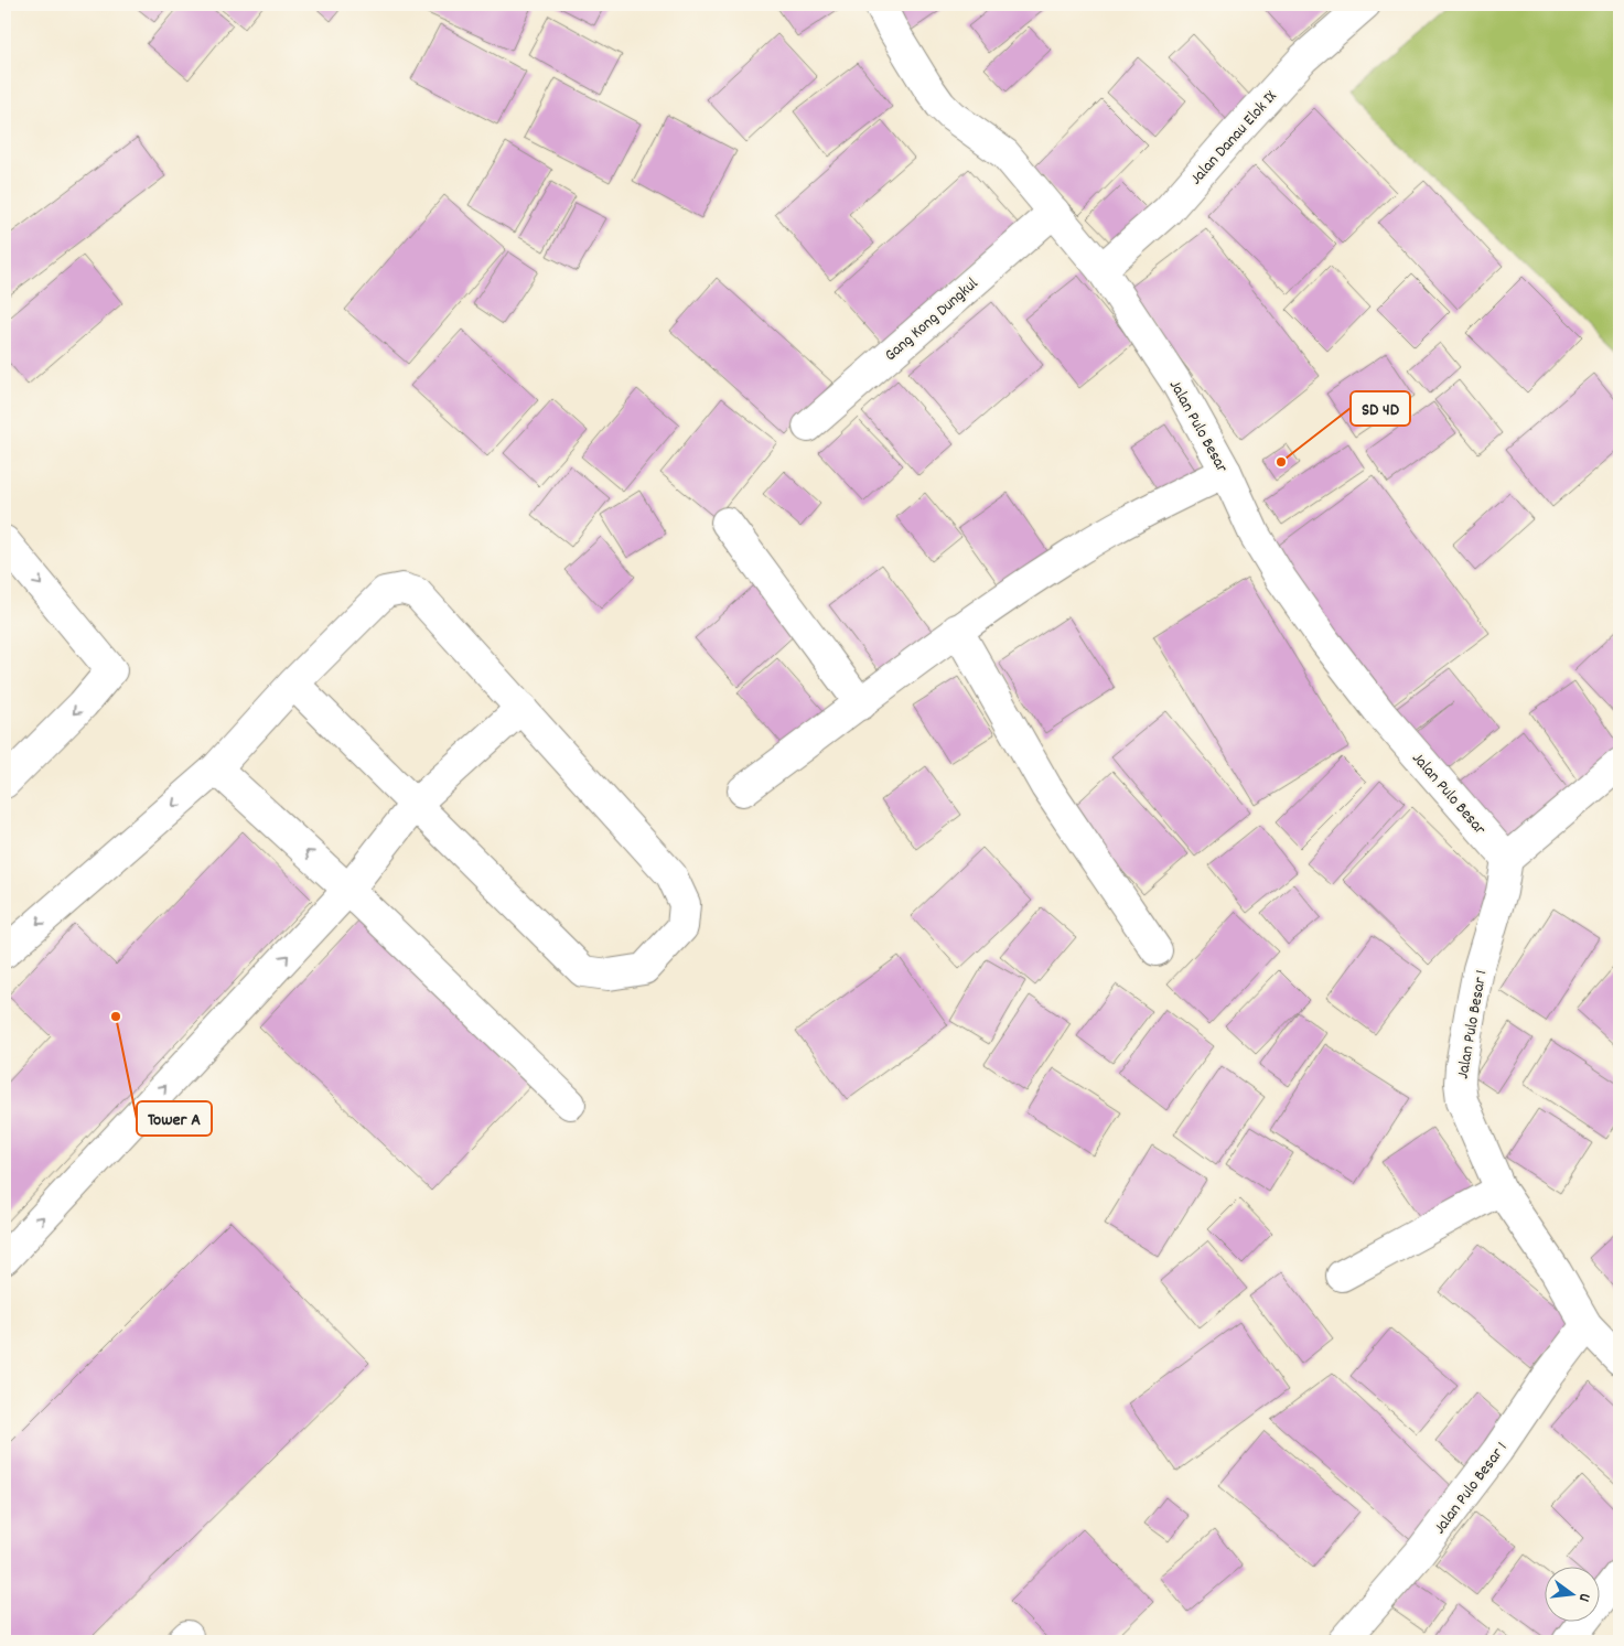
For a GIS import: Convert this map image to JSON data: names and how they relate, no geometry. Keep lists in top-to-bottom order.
{
  "streets": {
    "street": [
      "Jalan Danau Elok IX",
      "Gang Kong Dungkul",
      "Jalan Pulo Besar",
      "Jalan Pulo Besar 1"
    ]
  },
  "crossings": [
    ["Jalan Danau Elok IX", "Jalan Pulo Besar"],
    ["Gang Kong Dungkul", "Jalan Pulo Besar"],
    ["Jalan Pulo Besar", "Jalan Pulo Besar 1"]
  ],
  "places": ["SD 4D", "Tower A"],
  "north": "right"
}
